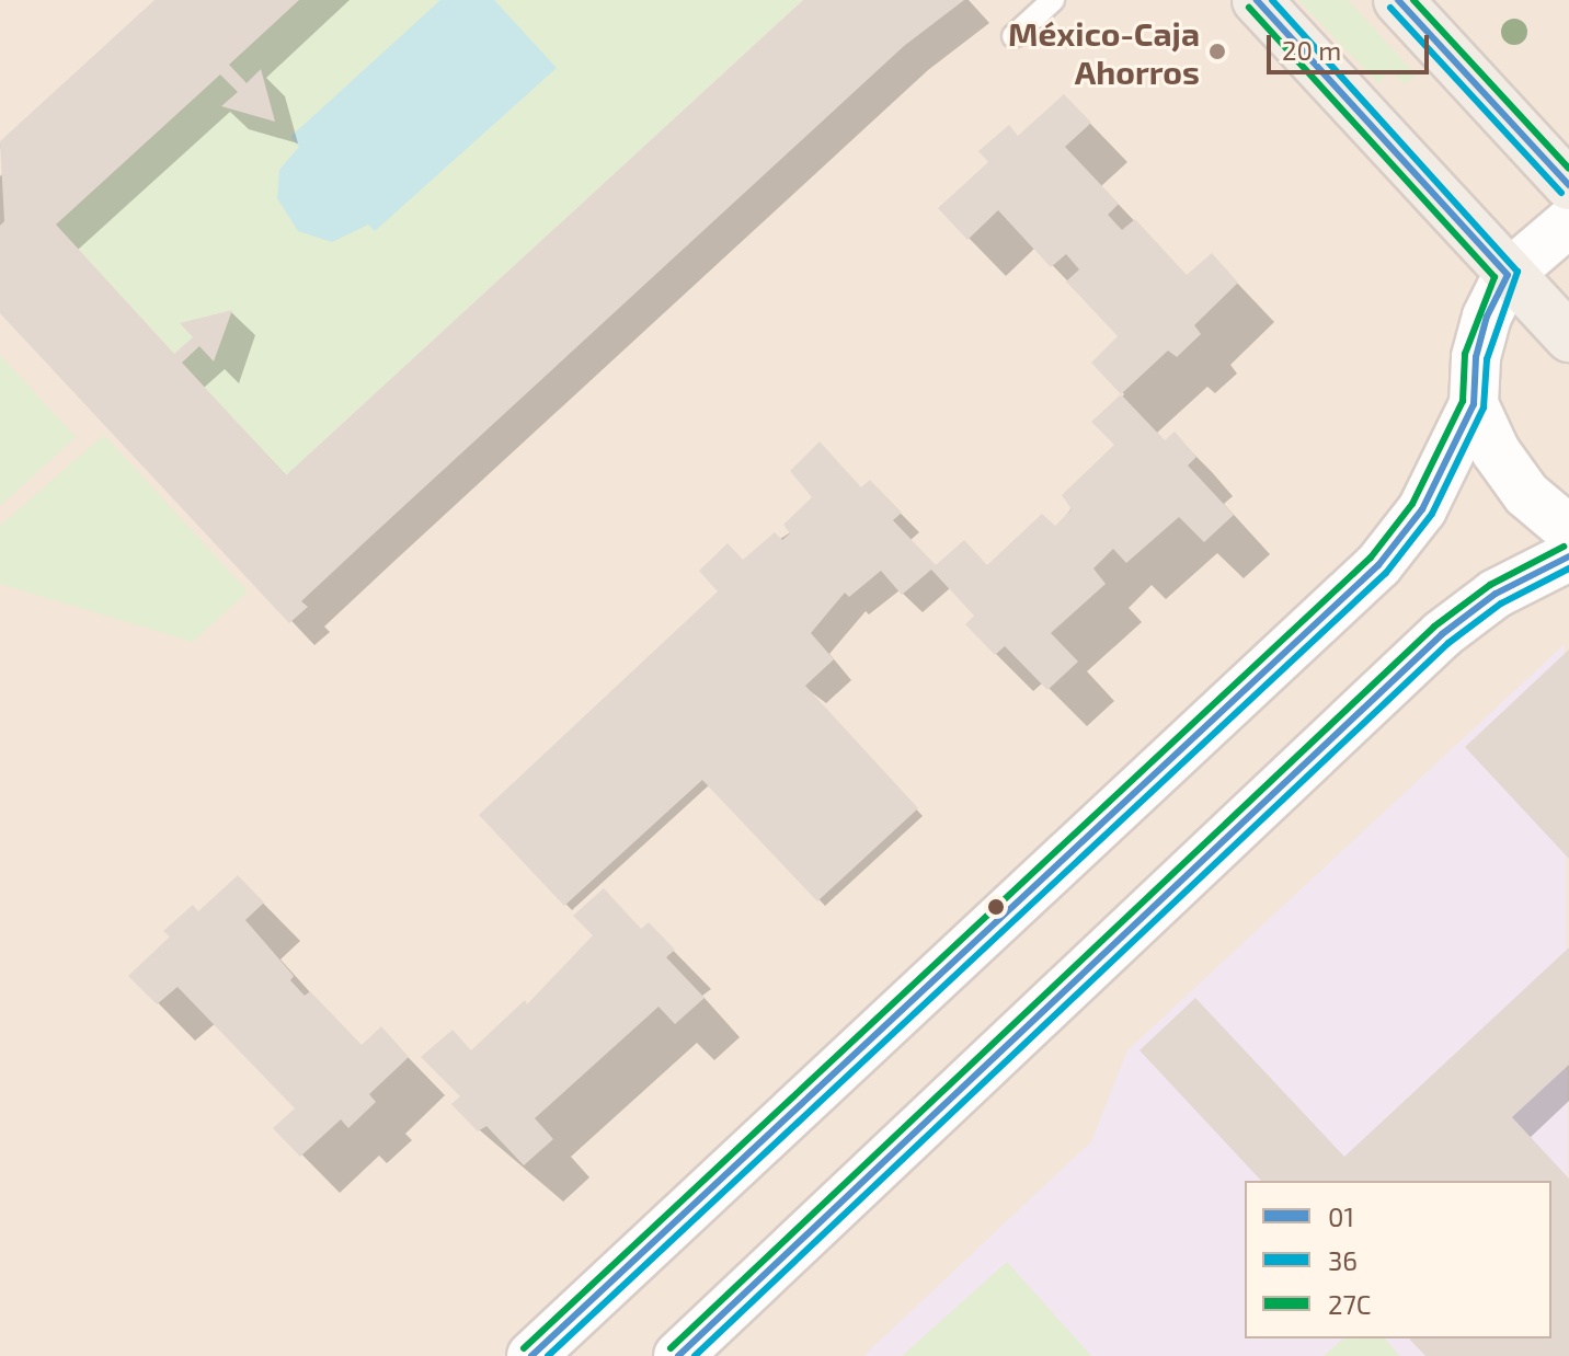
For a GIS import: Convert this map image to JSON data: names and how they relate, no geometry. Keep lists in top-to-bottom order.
{
  "places": ["México-Caja Ahorros"],
  "lines": ["transit line 01", "transit line 36", "transit line 27C"],
  "legend": ["01", "36", "27C"],
  "scale_bar": "20 m"
}
